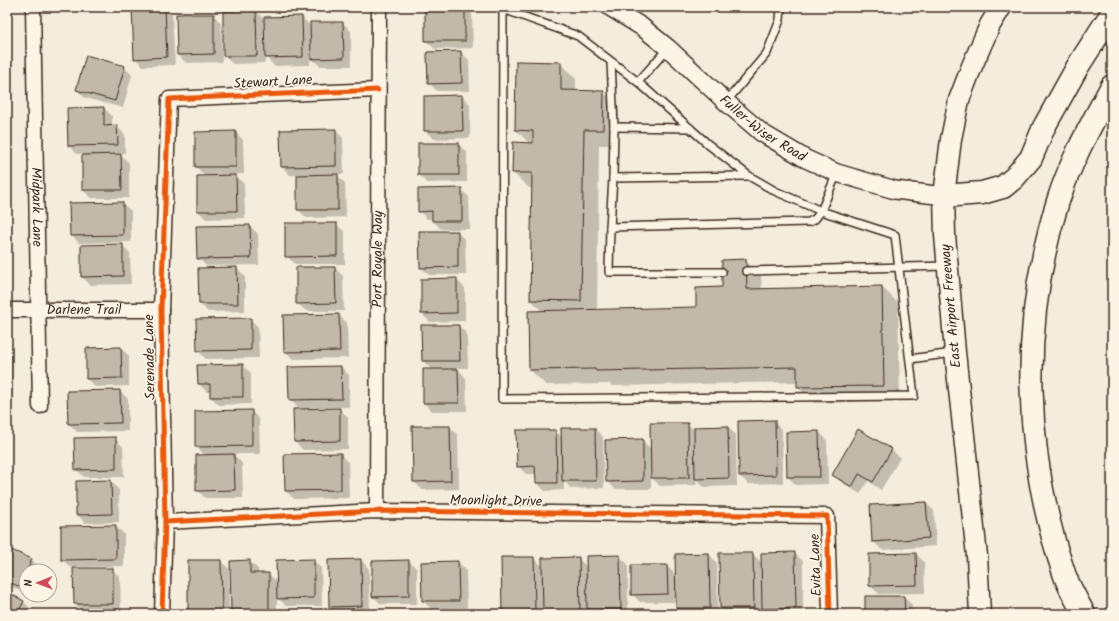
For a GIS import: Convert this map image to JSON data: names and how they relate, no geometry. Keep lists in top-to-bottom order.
{
  "streets": {
    "main road": ["East Airport Freeway"],
    "street": [
      "Stewart Lane",
      "Fuller-Wiser Road",
      "Midpark Lane",
      "Port Royale Way",
      "Darlene Trail",
      "Serenade Lane",
      "Moonlight Drive",
      "Evita Lane"
    ]
  },
  "crossings": [
    ["Stewart Lane", "Port Royale Way"],
    ["Stewart Lane", "Serenade Lane"],
    ["Fuller-Wiser Road", "East Airport Freeway"],
    ["Midpark Lane", "Darlene Trail"],
    ["Port Royale Way", "Moonlight Drive"],
    ["Darlene Trail", "Serenade Lane"],
    ["Serenade Lane", "Moonlight Drive"],
    ["Moonlight Drive", "Evita Lane"]
  ],
  "north": "left"
}
